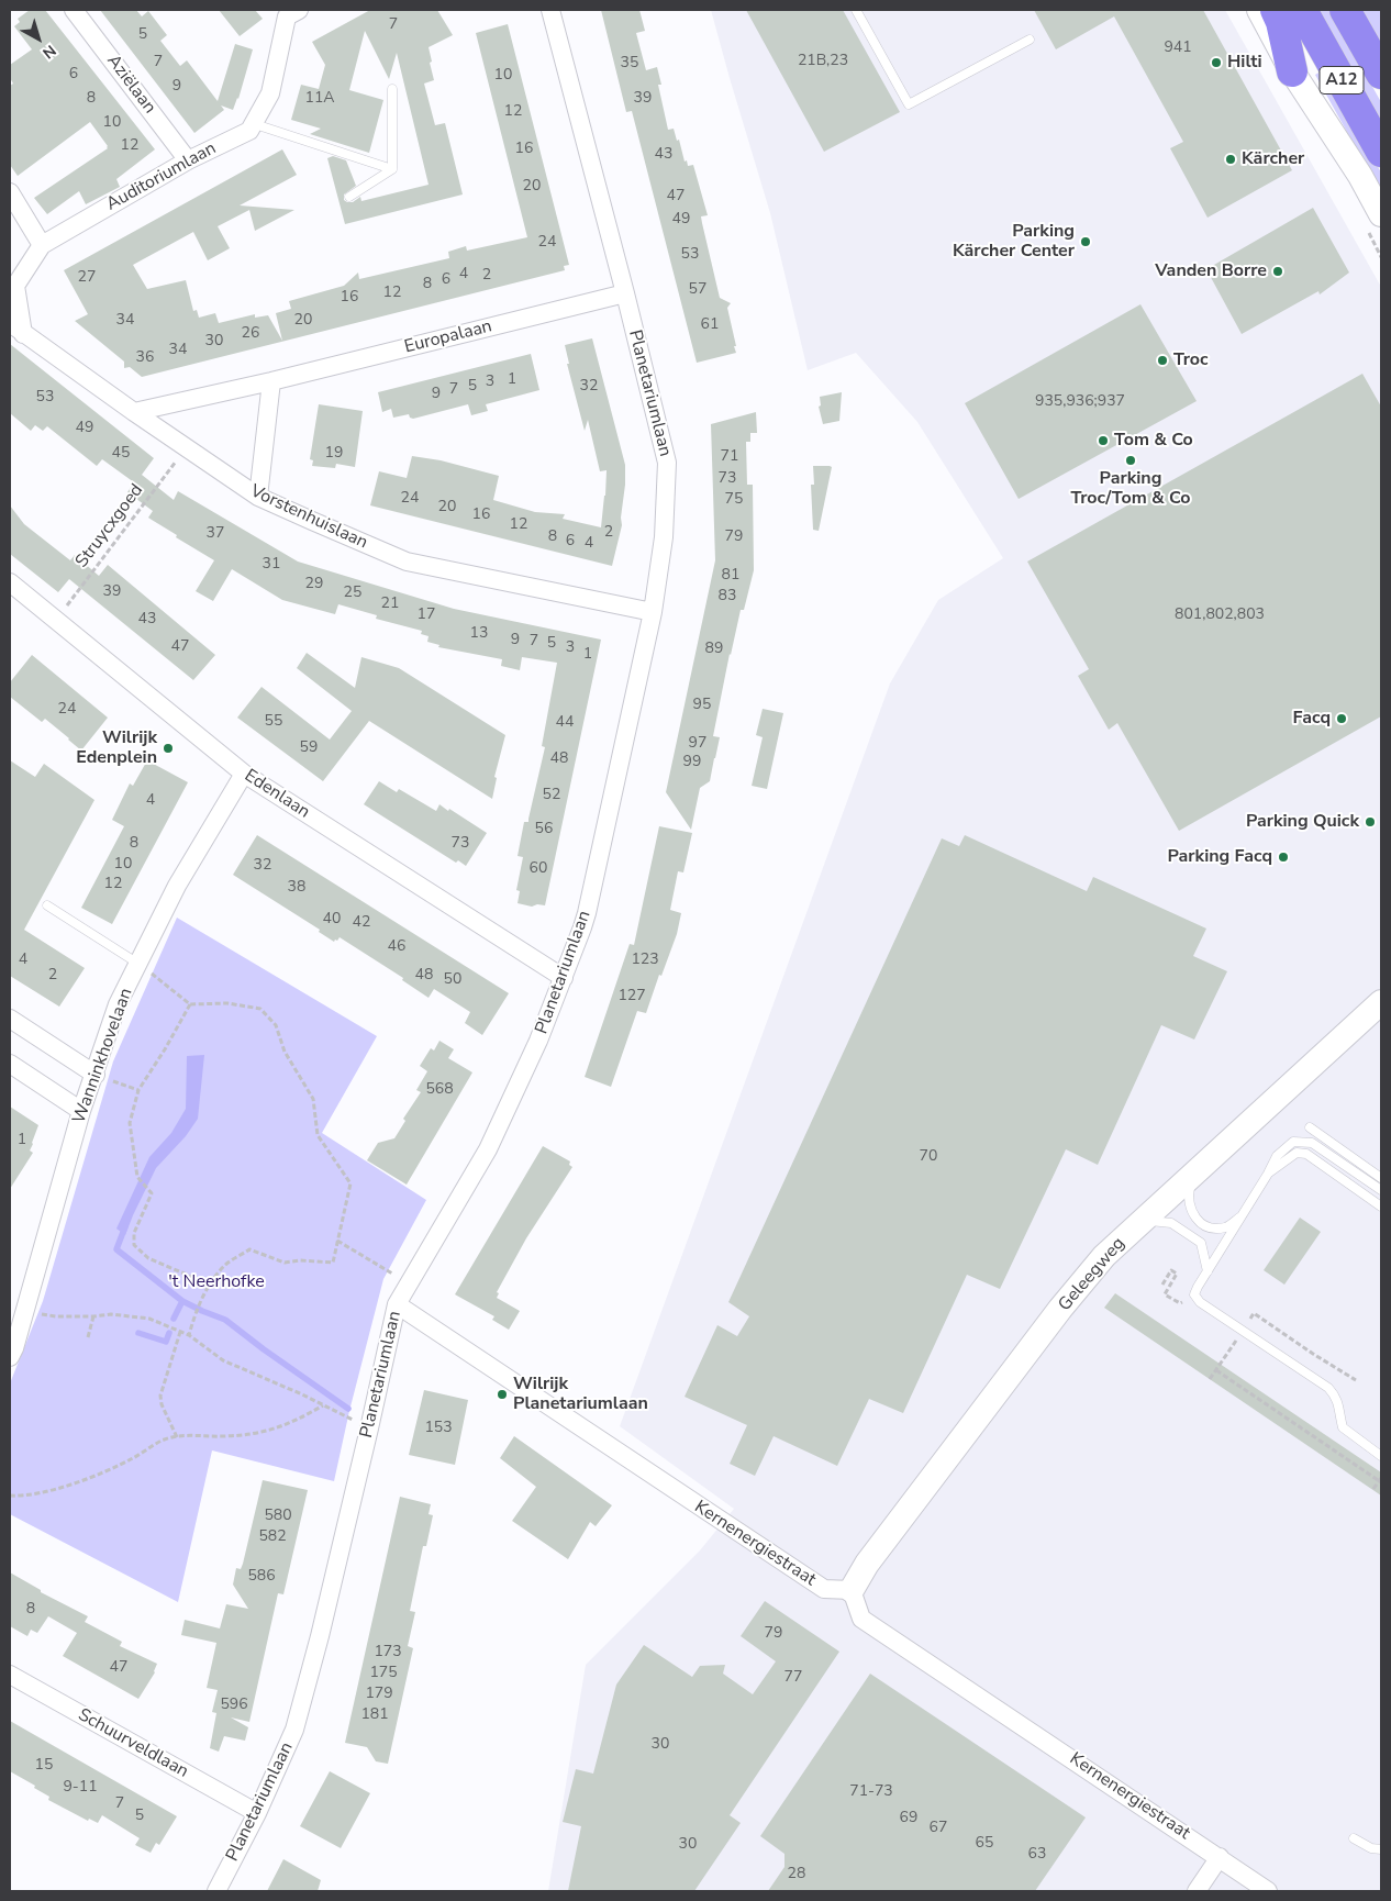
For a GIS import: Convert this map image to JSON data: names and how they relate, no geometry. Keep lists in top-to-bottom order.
{
  "streets": {
    "highway": ["A12"],
    "street": [
      "Aziëlaan",
      "Auditoriumlaan",
      "Europalaan",
      "Planetariumlaan",
      "Vorstenhuislaan",
      "Edenlaan",
      "Wanninkhovelaan",
      "Geleegweg",
      "Kernenergiestraat",
      "Schuurveldlaan"
    ],
    "path": ["Struycxgoed"]
  },
  "crossings": [
    ["Aziëlaan", "Auditoriumlaan"],
    ["Auditoriumlaan", "Vorstenhuislaan"],
    ["Europalaan", "Planetariumlaan"],
    ["Europalaan", "Vorstenhuislaan"],
    ["Planetariumlaan", "Vorstenhuislaan"],
    ["Planetariumlaan", "Edenlaan"],
    ["Planetariumlaan", "Kernenergiestraat"],
    ["Planetariumlaan", "Schuurveldlaan"],
    ["Vorstenhuislaan", "Struycxgoed"],
    ["Struycxgoed", "Edenlaan"],
    ["Edenlaan", "Wanninkhovelaan"],
    ["Geleegweg", "Kernenergiestraat"]
  ],
  "parks": ["'t Neerhofke"],
  "places": [
    "Hilti",
    "Kärcher",
    "Parking Kärcher Center",
    "Vanden Borre",
    "Troc",
    "Tom & Co",
    "Parking Troc/Tom & Co",
    "Facq",
    "Wilrijk Edenplein",
    "Parking Quick",
    "Parking Facq",
    "Wilrijk Planetariumlaan"
  ],
  "house_numbers": [
    "7",
    "5",
    "941",
    "21B,23",
    "7",
    "35",
    "6",
    "10",
    "9",
    "8",
    "11A",
    "39",
    "12",
    "10",
    "12",
    "16",
    "43",
    "20",
    "47",
    "49",
    "24",
    "53",
    "4",
    "2",
    "27",
    "6",
    "8",
    "57",
    "12",
    "16",
    "34",
    "20",
    "61",
    "26",
    "30",
    "34",
    "36",
    "1",
    "3",
    "5",
    "32",
    "7",
    "9",
    "53",
    "935,936;937",
    "49",
    "45",
    "19",
    "71",
    "73",
    "24",
    "75",
    "20",
    "16",
    "12",
    "2",
    "37",
    "8",
    "79",
    "6",
    "4",
    "31",
    "81",
    "29",
    "39",
    "25",
    "83",
    "21",
    "17",
    "801,802,803",
    "43",
    "13",
    "9",
    "7",
    "5",
    "47",
    "3",
    "89",
    "1",
    "95",
    "24",
    "55",
    "44",
    "97",
    "59",
    "48",
    "99",
    "52",
    "4",
    "56",
    "8",
    "73",
    "10",
    "32",
    "60",
    "12",
    "38",
    "40",
    "42",
    "46",
    "4",
    "123",
    "2",
    "48",
    "50",
    "127",
    "568",
    "1",
    "70",
    "153",
    "580",
    "582",
    "586",
    "8",
    "79",
    "173",
    "47",
    "175",
    "77",
    "179",
    "596",
    "181",
    "30",
    "15",
    "9-11",
    "71-73",
    "7",
    "5",
    "69",
    "67",
    "65",
    "30",
    "63",
    "28"
  ],
  "north": "bottom right"
}
